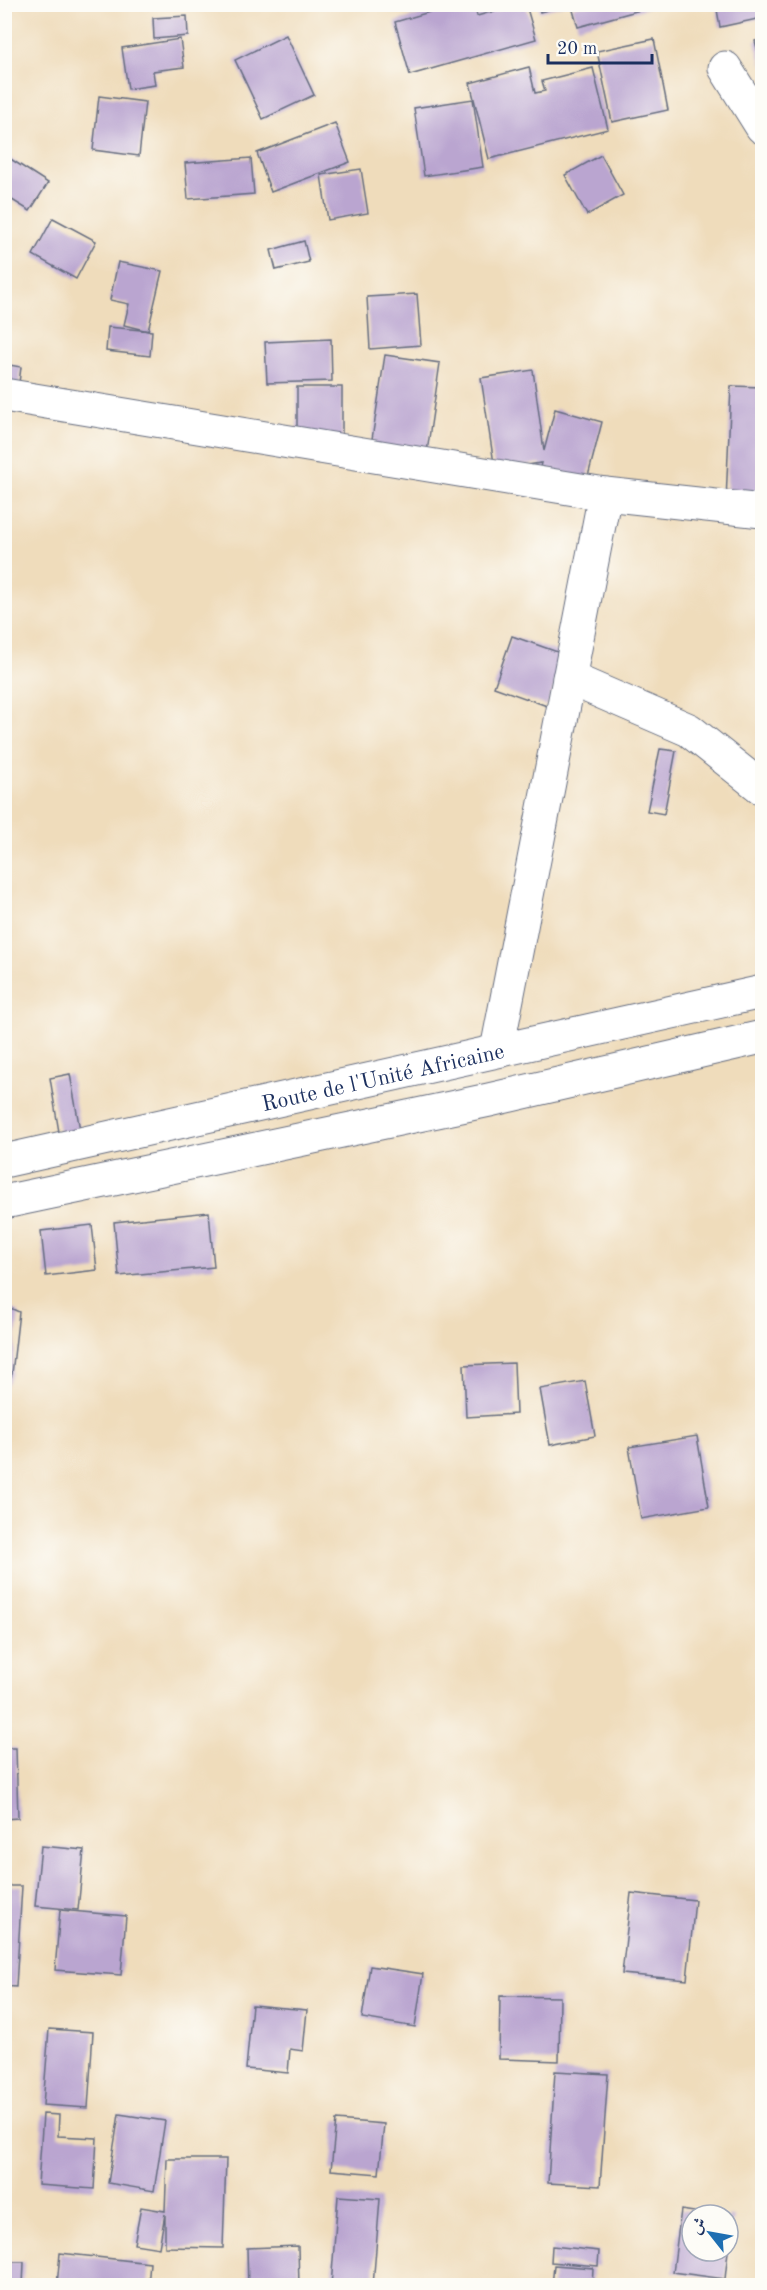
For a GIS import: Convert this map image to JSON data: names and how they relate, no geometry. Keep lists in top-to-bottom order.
{
  "streets": {
    "street": ["Route de l'Unité Africaine"]
  },
  "scale_bar": "20 m",
  "north": "top left"
}
